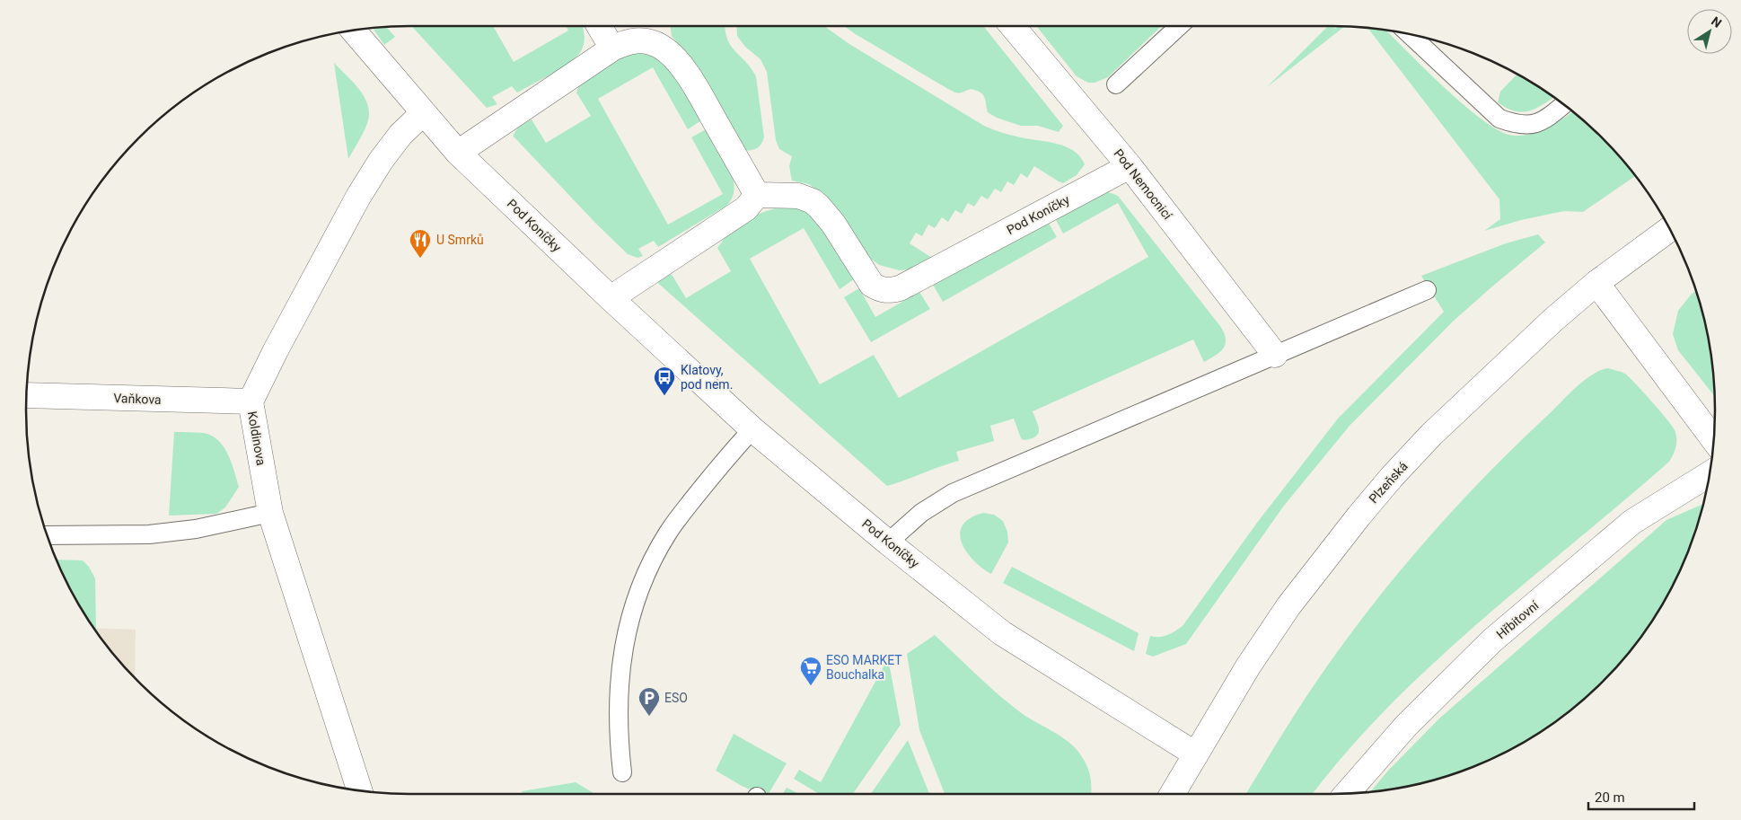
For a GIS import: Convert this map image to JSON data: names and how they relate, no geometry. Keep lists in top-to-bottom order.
{
  "streets": {
    "street": [
      "Pod Nemocnicí",
      "Pod Koníčky",
      "Vaňkova",
      "Koldinova",
      "Plzeňská",
      "Hřbitovní"
    ]
  },
  "crossings": [
    ["Pod Nemocnicí", "Pod Koníčky"],
    ["Pod Koníčky", "Koldinova"],
    ["Pod Koníčky", "Plzeňská"],
    ["Vaňkova", "Koldinova"]
  ],
  "places": {
    "restaurant": ["U Smrků"],
    "bus stop": ["Klatovy, pod nem."],
    "supermarket": ["ESO MARKET Bouchalka"],
    "parking": ["ESO"]
  },
  "scale_bar": "20 m",
  "north": "top right"
}
